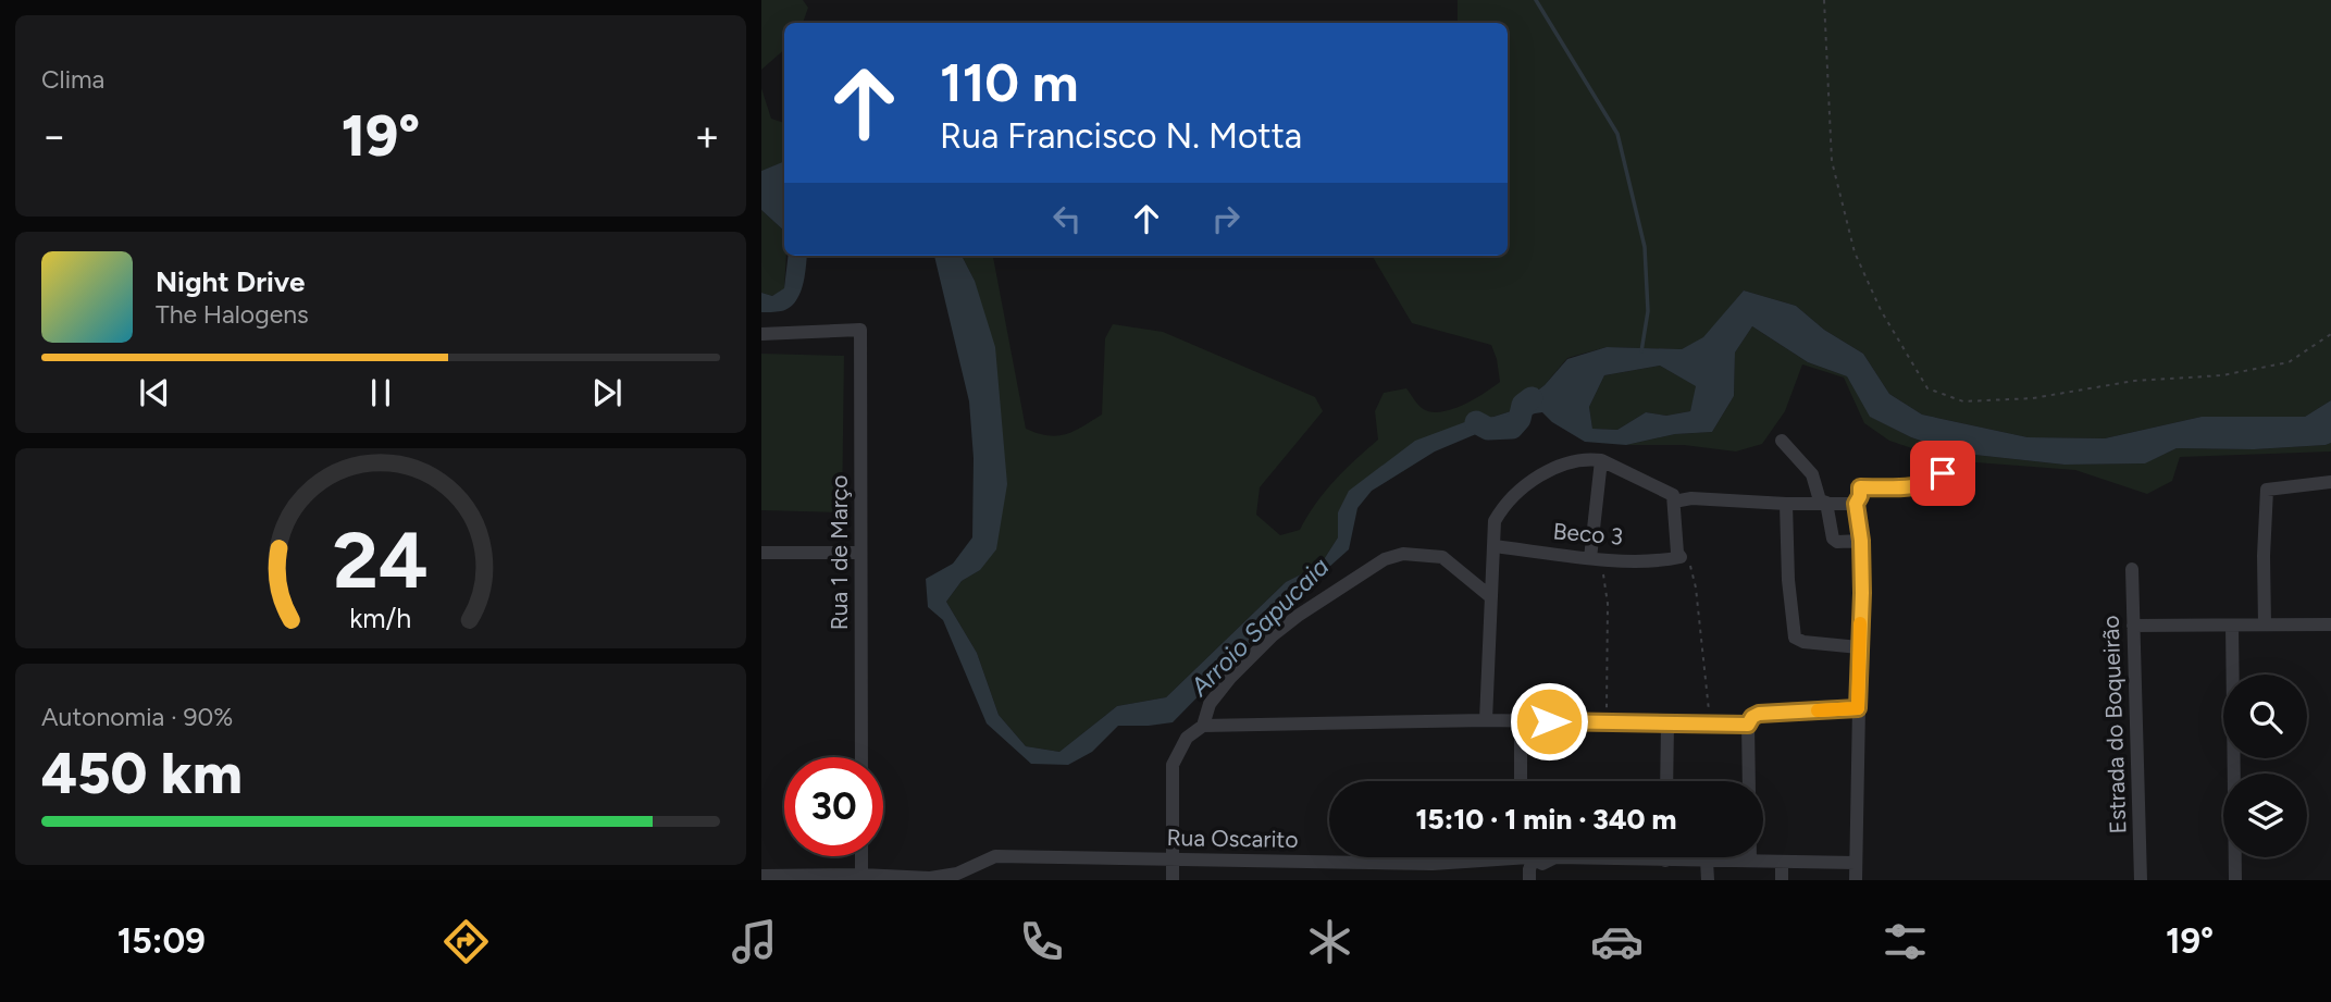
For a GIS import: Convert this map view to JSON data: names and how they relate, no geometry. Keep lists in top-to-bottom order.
{
  "streets": {
    "street": [
      "Beco 3",
      "Rua 1 de Março",
      "Estrada do Boqueirão",
      "Rua Oscarito"
    ]
  },
  "water": ["Arroio Sapucaia"],
  "page": {
    "tile": [
      "Clima",
      ["Autonomia · 90%", "450 km"]
    ],
    "turn": ["110 m", "Rua Francisco N. Motta"],
    "heat": ["−", "19°", "+"],
    "song": ["Night Drive", "The Halogens"],
    "limit": "30",
    "trip": "15:10 · 1 min · 340 m",
    "tabs": ["15:09", "19°"],
    "gauge": ["24", "km/h"]
  }
}
